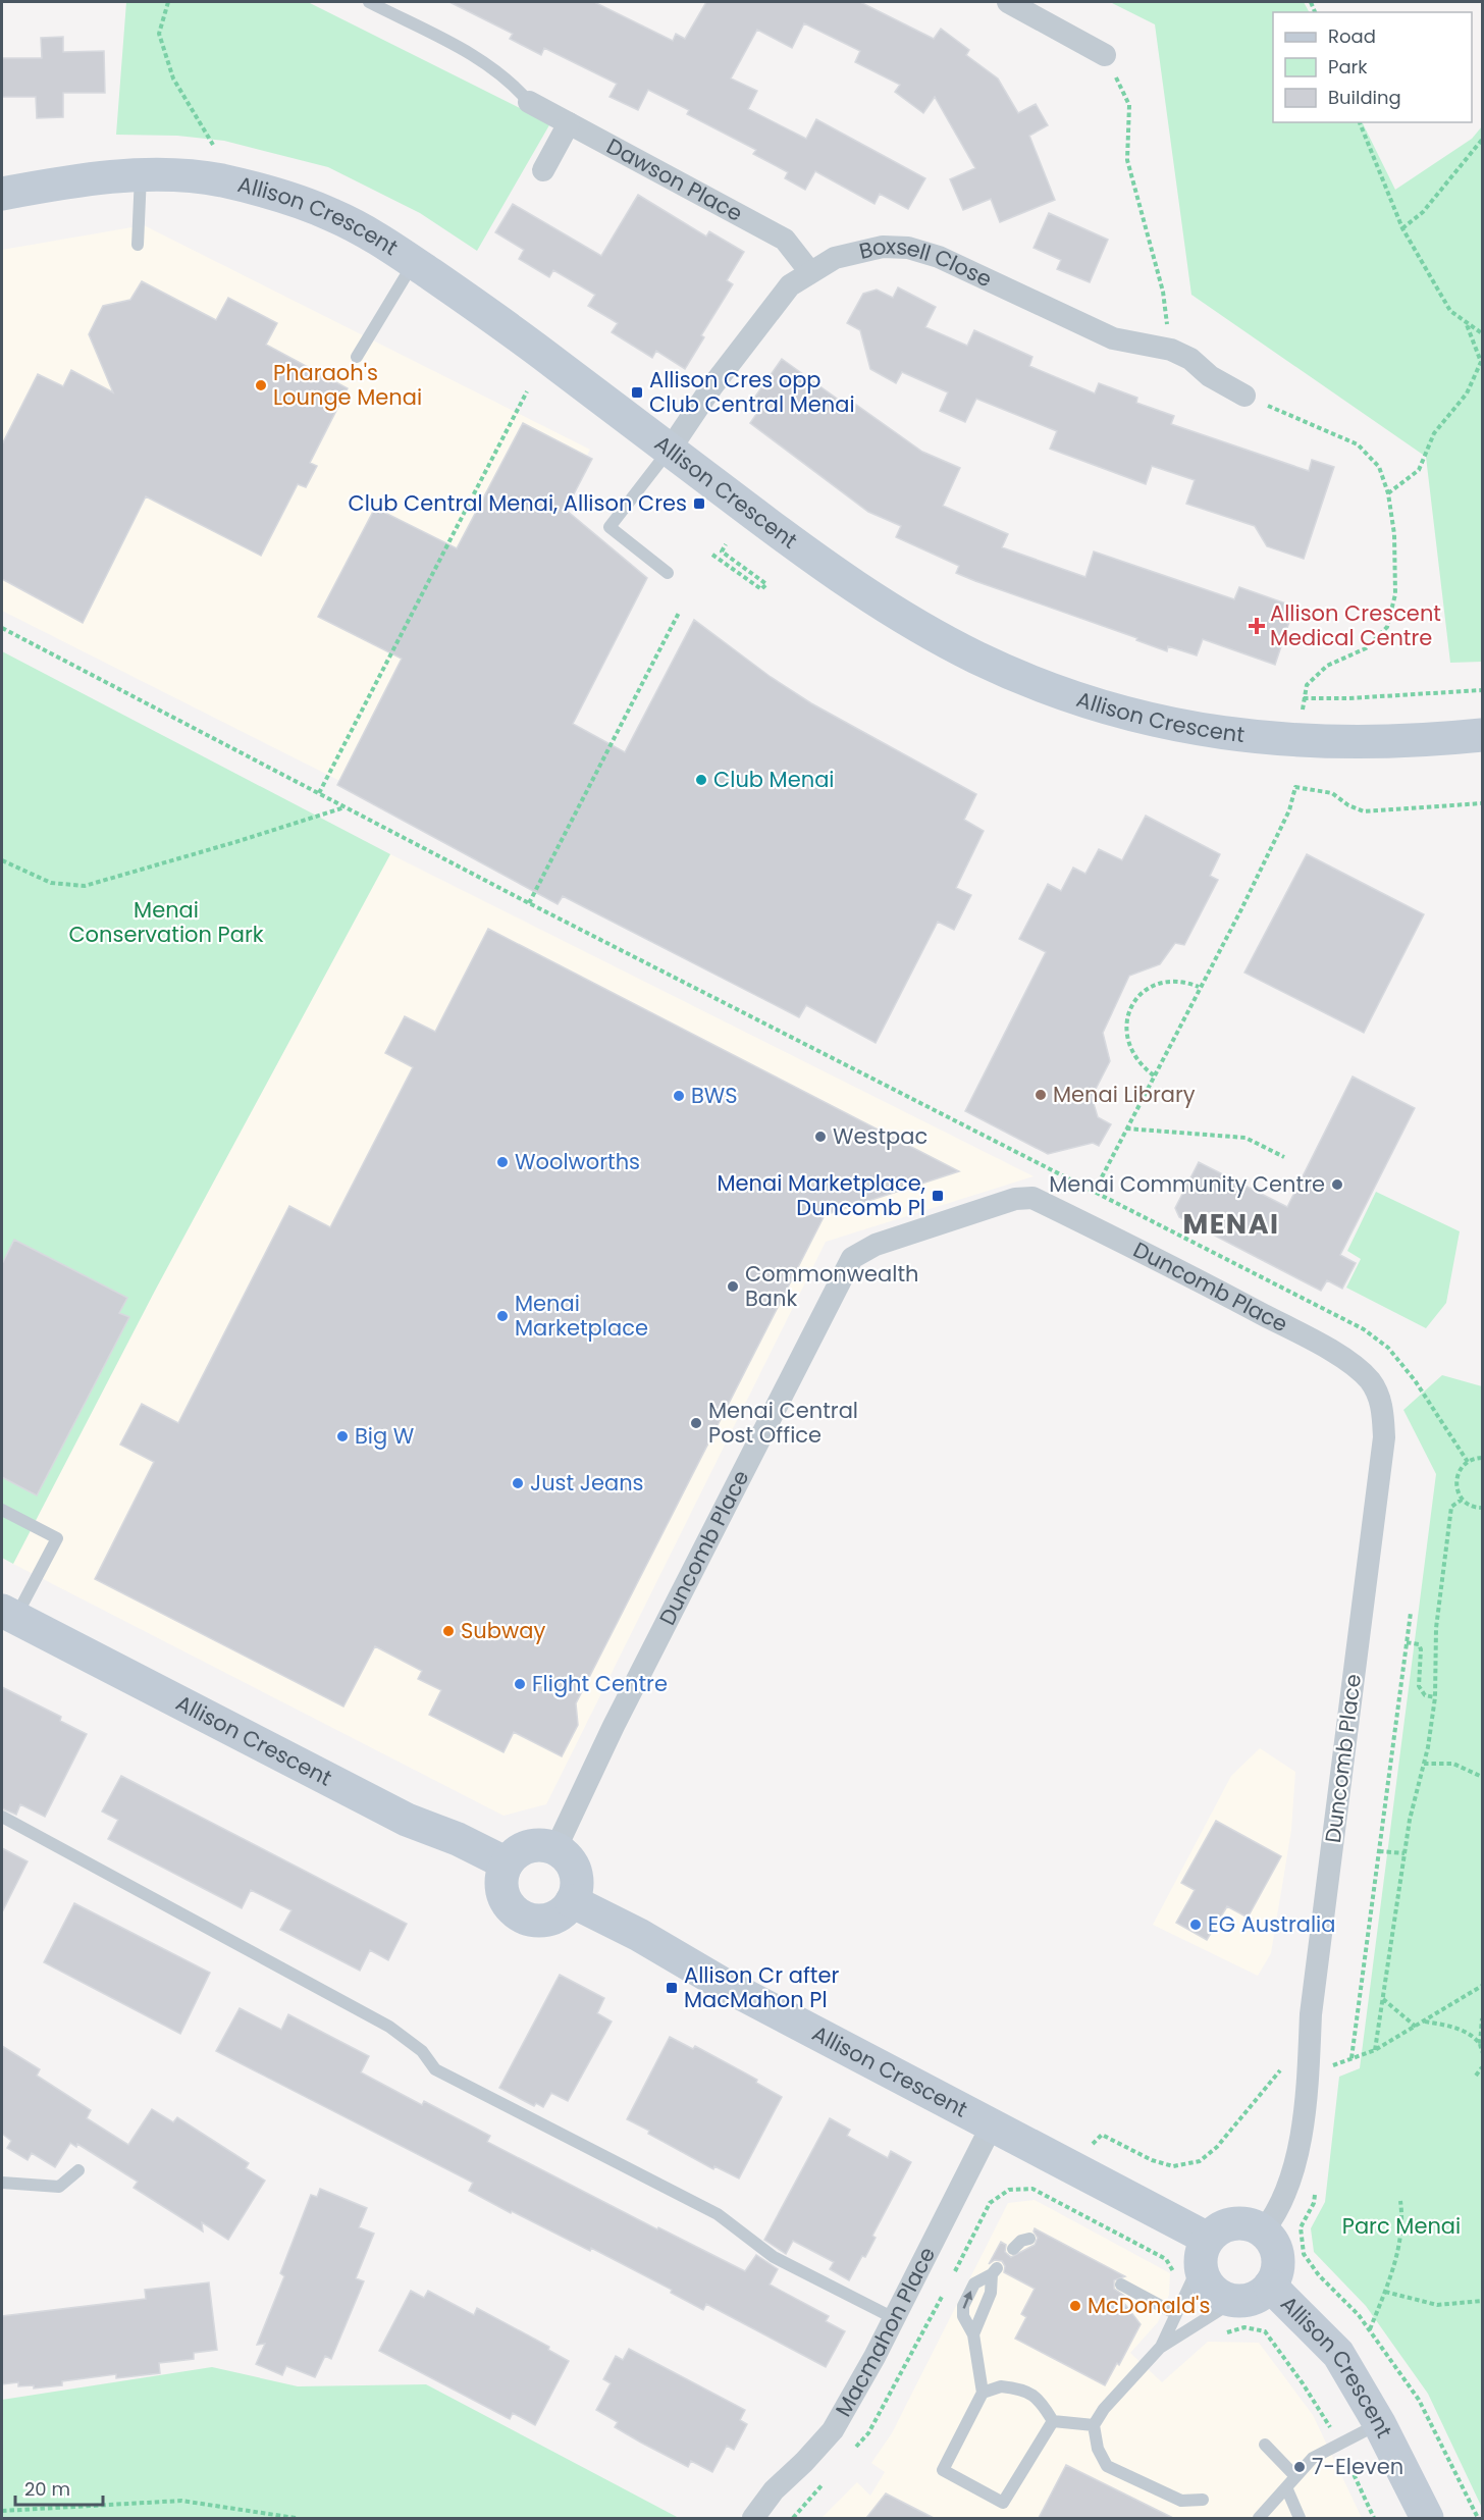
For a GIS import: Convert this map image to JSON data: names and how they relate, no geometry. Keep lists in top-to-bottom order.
{
  "streets": {
    "street": [
      "Dawson Place",
      "Allison Crescent",
      "Boxsell Close",
      "Duncomb Place",
      "Macmahon Place"
    ]
  },
  "crossings": [
    ["Dawson Place", "Boxsell Close"],
    ["Allison Crescent", "Boxsell Close"],
    ["Allison Crescent", "Duncomb Place"],
    ["Allison Crescent", "Macmahon Place"]
  ],
  "districts": ["MENAI"],
  "parks": ["Menai Conservation Park", "Parc Menai"],
  "places": {
    "other": [
      "Pharaoh's Lounge Menai",
      "Club Menai",
      "Menai Library",
      "BWS",
      "Westpac",
      "Woolworths",
      "Menai Community Centre",
      "Commonwealth Bank",
      "Menai Marketplace",
      "Menai Central Post Office",
      "Big W",
      "Just Jeans",
      "Subway",
      "Flight Centre",
      "EG Australia",
      "McDonald's",
      "7-Eleven"
    ],
    "transit": [
      "Allison Cres opp Club Central Menai",
      "Club Central Menai, Allison Cres",
      "Menai Marketplace, Duncomb Pl",
      "Allison Cr after MacMahon Pl"
    ],
    "health": ["Allison Crescent Medical Centre"]
  },
  "legend": ["Road", "Park", "Building"],
  "scale_bar": "20 m"
}
